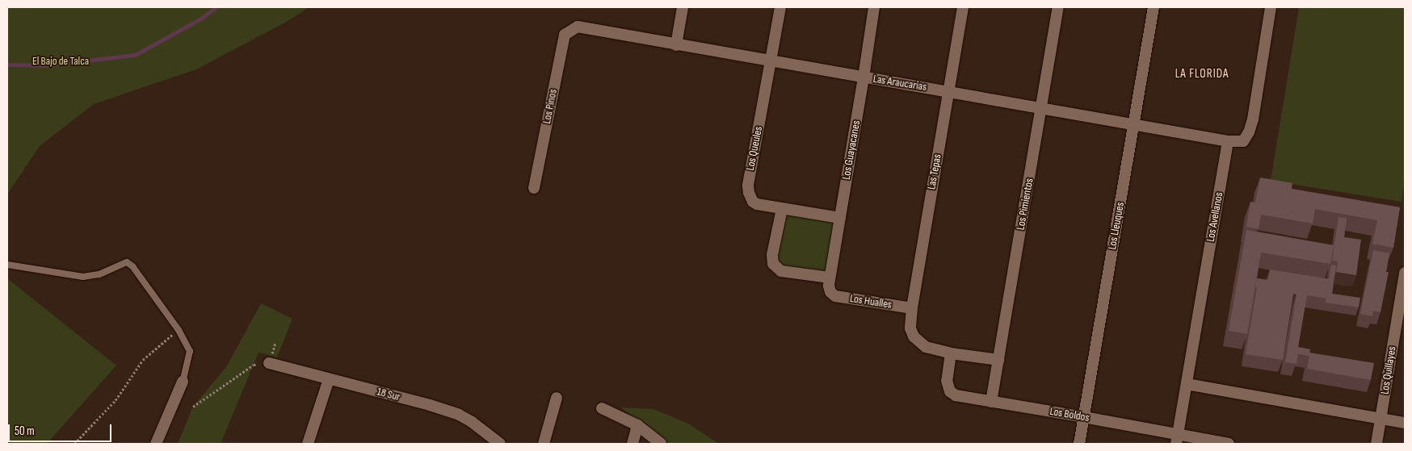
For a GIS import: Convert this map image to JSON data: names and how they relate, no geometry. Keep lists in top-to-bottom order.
{
  "streets": {
    "street": [
      "Las Araucarias",
      "Los Pinos",
      "Los Queules",
      "Los Guayacanes",
      "Las Tepas",
      "Los Pimientos",
      "Los Avellanos",
      "Los Lleuques",
      "Los Hualles",
      "Los Quillayes",
      "18 Sur",
      "Los Boldos"
    ]
  },
  "crossings": [
    ["Las Araucarias", "Los Pinos"],
    ["Las Araucarias", "Los Queules"],
    ["Las Araucarias", "Los Guayacanes"],
    ["Las Araucarias", "Las Tepas"],
    ["Las Araucarias", "Los Pimientos"],
    ["Las Araucarias", "Los Avellanos"],
    ["Las Araucarias", "Los Lleuques"],
    ["Los Queules", "Los Guayacanes"],
    ["Los Guayacanes", "Los Hualles"],
    ["Las Tepas", "Los Hualles"],
    ["Las Tepas", "Los Boldos"],
    ["Los Pimientos", "Los Boldos"],
    ["Los Avellanos", "Los Boldos"],
    ["Los Lleuques", "Los Boldos"]
  ],
  "districts": ["LA FLORIDA"],
  "parks": ["El Bajo de Talca"],
  "scale_bar": "50 m"
}
